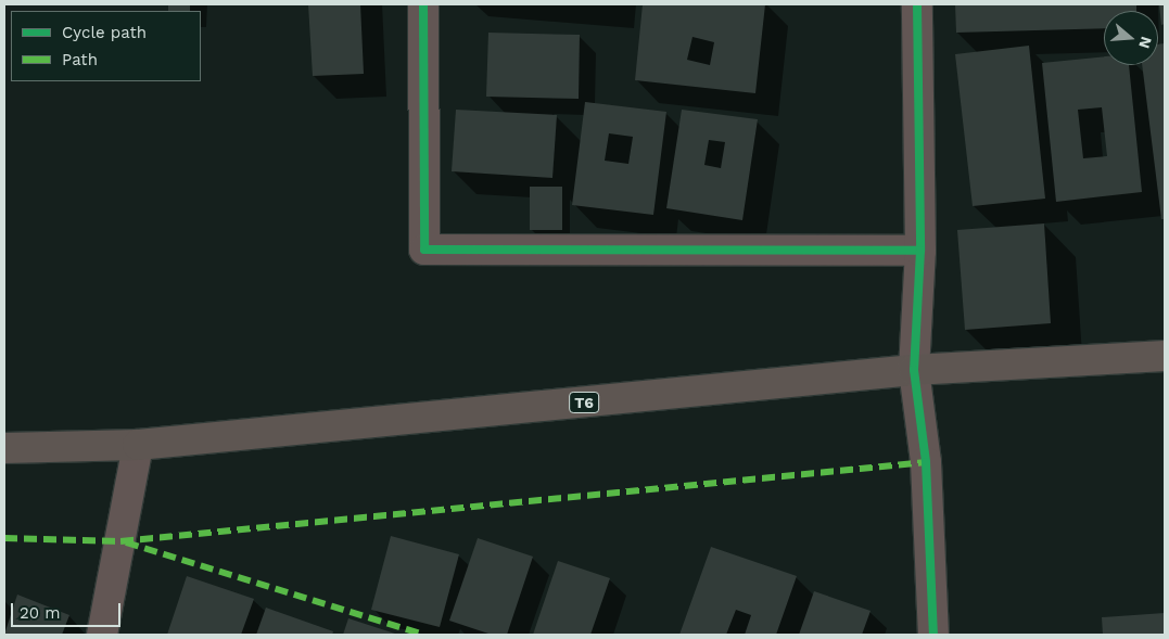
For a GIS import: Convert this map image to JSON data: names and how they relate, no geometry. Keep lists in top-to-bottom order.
{
  "streets": {
    "highway": ["T6"]
  },
  "legend": ["Cycle path", "Path"],
  "scale_bar": "20 m",
  "north": "right"
}
